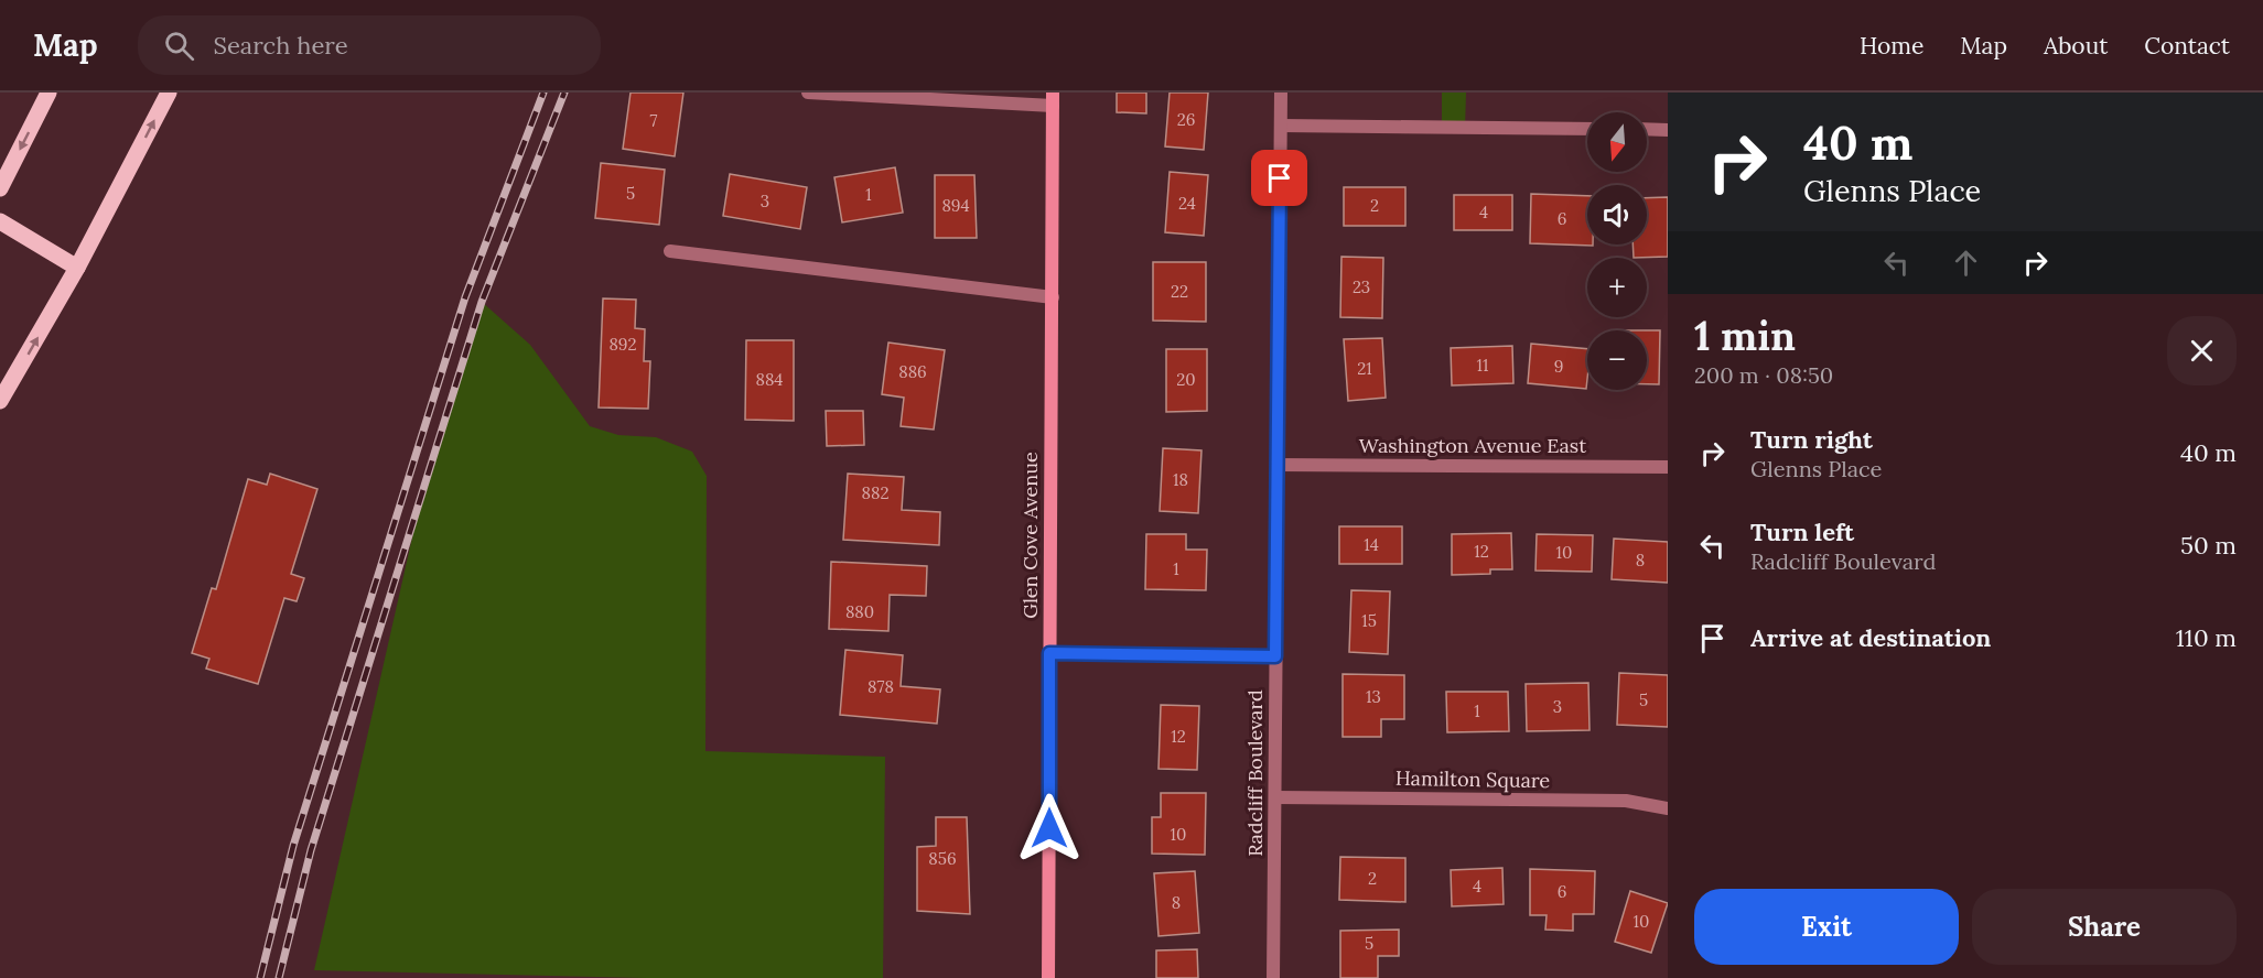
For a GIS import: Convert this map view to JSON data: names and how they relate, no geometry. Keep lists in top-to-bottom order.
{
  "streets": {
    "main road": ["Glen Cove Avenue"],
    "street": ["Washington Avenue East", "Radcliff Boulevard", "Hamilton Square"]
  },
  "crossings": [
    ["Washington Avenue East", "Radcliff Boulevard"],
    ["Radcliff Boulevard", "Hamilton Square"]
  ],
  "house_numbers": [
    "26",
    "7",
    "5",
    "1",
    "3",
    "24",
    "894",
    "2",
    "4",
    "6",
    "23",
    "22",
    "892",
    "11",
    "9",
    "21",
    "886",
    "884",
    "20",
    "18",
    "882",
    "14",
    "12",
    "10",
    "8",
    "1",
    "880",
    "15",
    "878",
    "13",
    "5",
    "3",
    "1",
    "12",
    "10",
    "856",
    "2",
    "4",
    "6",
    "8",
    "10",
    "5"
  ],
  "north": "bottom",
  "page": {
    "header": "Map",
    "search": "Search here",
    "nav": [
      "Home",
      "Map",
      "About",
      "Contact"
    ],
    "turn": ["40 m", "Glenns Place"],
    "map_buttons": ["+", "−"],
    "heading": ["1 min", "200 m · 08:50"],
    "list": [
      {
        "name": "Turn right",
        "note": "Glenns Place",
        "value": "40 m"
      },
      {
        "name": "Turn left",
        "note": "Radcliff Boulevard",
        "value": "50 m"
      },
      {
        "name": "Arrive at destination",
        "value": "110 m"
      }
    ],
    "buttons": ["Exit", "Share"]
  }
}
